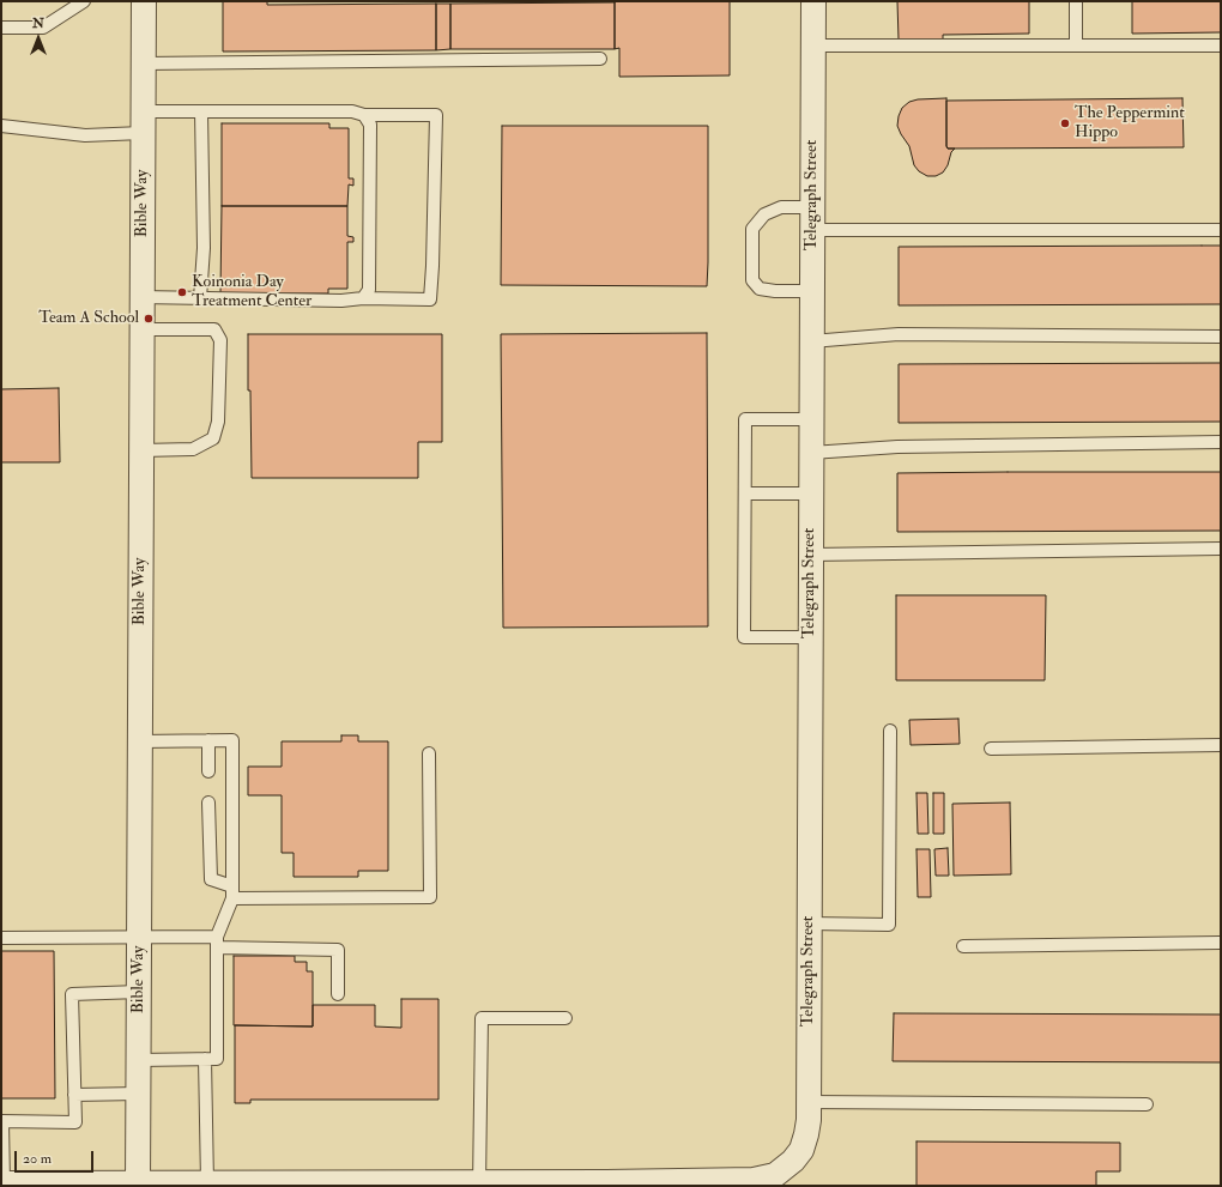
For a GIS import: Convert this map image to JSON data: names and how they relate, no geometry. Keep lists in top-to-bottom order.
{
  "streets": {
    "street": ["Telegraph Street", "Bible Way"]
  },
  "places": ["The Peppermint Hippo", "Koinonia Day Treatment Center", "Team A School"],
  "scale_bar": "20 m",
  "north": "top"
}
